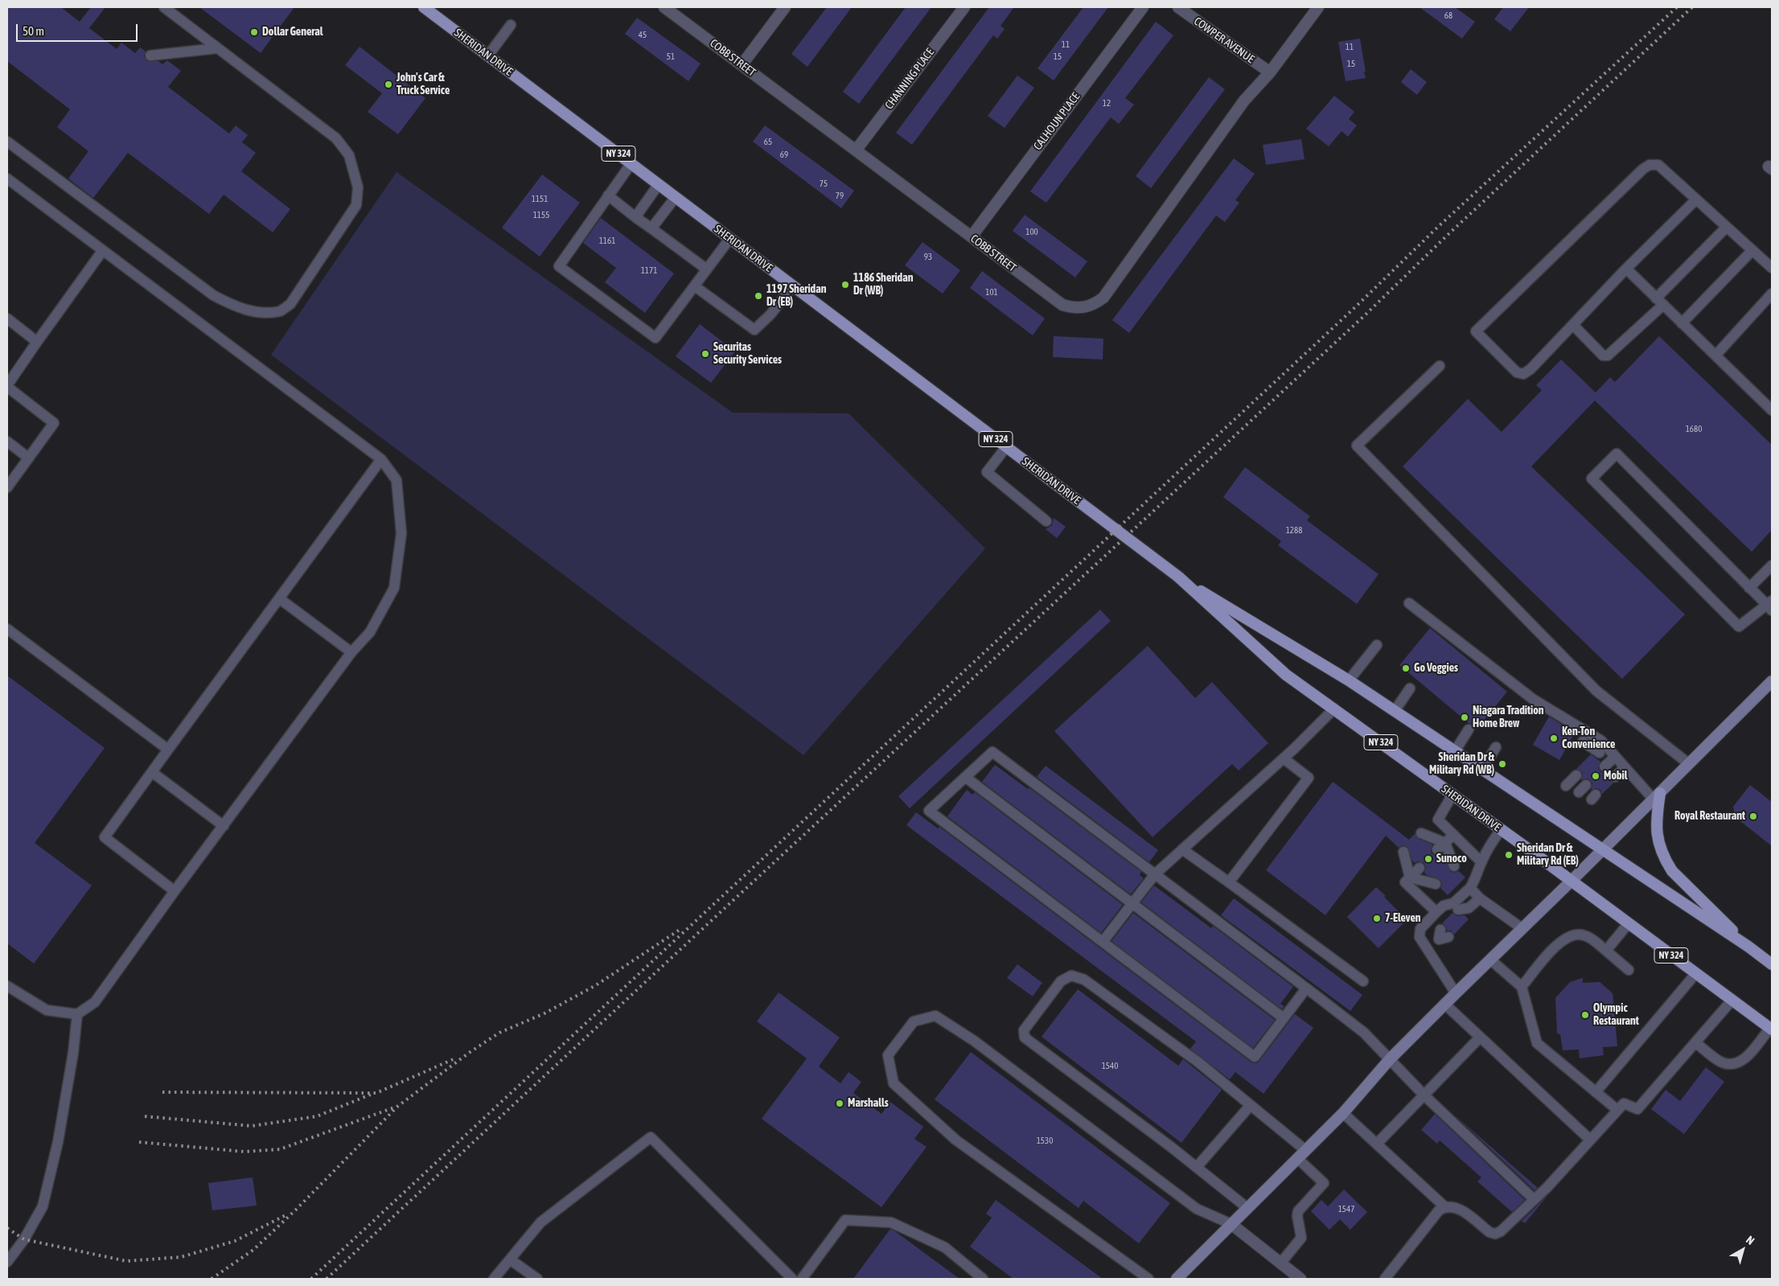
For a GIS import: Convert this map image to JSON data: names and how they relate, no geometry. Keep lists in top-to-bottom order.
{
  "streets": {
    "main road": ["SHERIDAN DRIVE", "NY 324"],
    "street": [
      "COWPER AVENUE",
      "COBB STREET",
      "CHANNING PLACE",
      "CALHOUN PLACE"
    ]
  },
  "crossings": [
    ["COWPER AVENUE", "COBB STREET"],
    ["COBB STREET", "CHANNING PLACE"],
    ["COBB STREET", "CALHOUN PLACE"]
  ],
  "places": [
    "Dollar General",
    "John's Car & Truck Service",
    "1186 Sheridan Dr (WB)",
    "1197 Sheridan Dr (EB)",
    "Securitas Security Services",
    "Go Veggies",
    "Niagara Tradition Home Brew",
    "Ken-Ton Convenience",
    "Sheridan Dr & Military Rd (WB)",
    "Mobil",
    "Royal Restaurant",
    "Sheridan Dr & Military Rd (EB)",
    "Sunoco",
    "7-Eleven",
    "Olympic Restaurant",
    "Marshalls"
  ],
  "house_numbers": [
    "68",
    "45",
    "11",
    "11",
    "51",
    "15",
    "15",
    "12",
    "65",
    "69",
    "75",
    "79",
    "1151",
    "1155",
    "100",
    "1161",
    "93",
    "1171",
    "101",
    "1680",
    "1288",
    "1540",
    "1530",
    "1547"
  ],
  "scale_bar": "50 m",
  "north": "top right"
}
